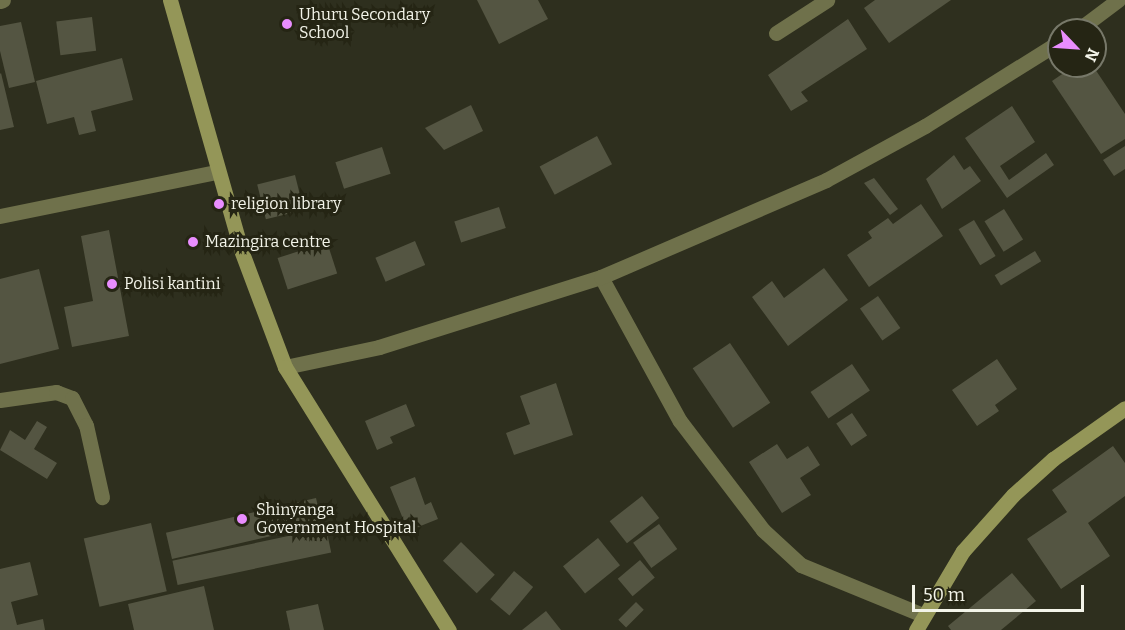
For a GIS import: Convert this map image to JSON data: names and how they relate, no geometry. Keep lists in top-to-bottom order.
{
  "places": [
    "Uhuru Secondary School",
    "religion library",
    "Mazingira centre",
    "Polisi kantini",
    "Shinyanga Government Hospital"
  ],
  "scale_bar": "50 m",
  "north": "bottom right"
}
